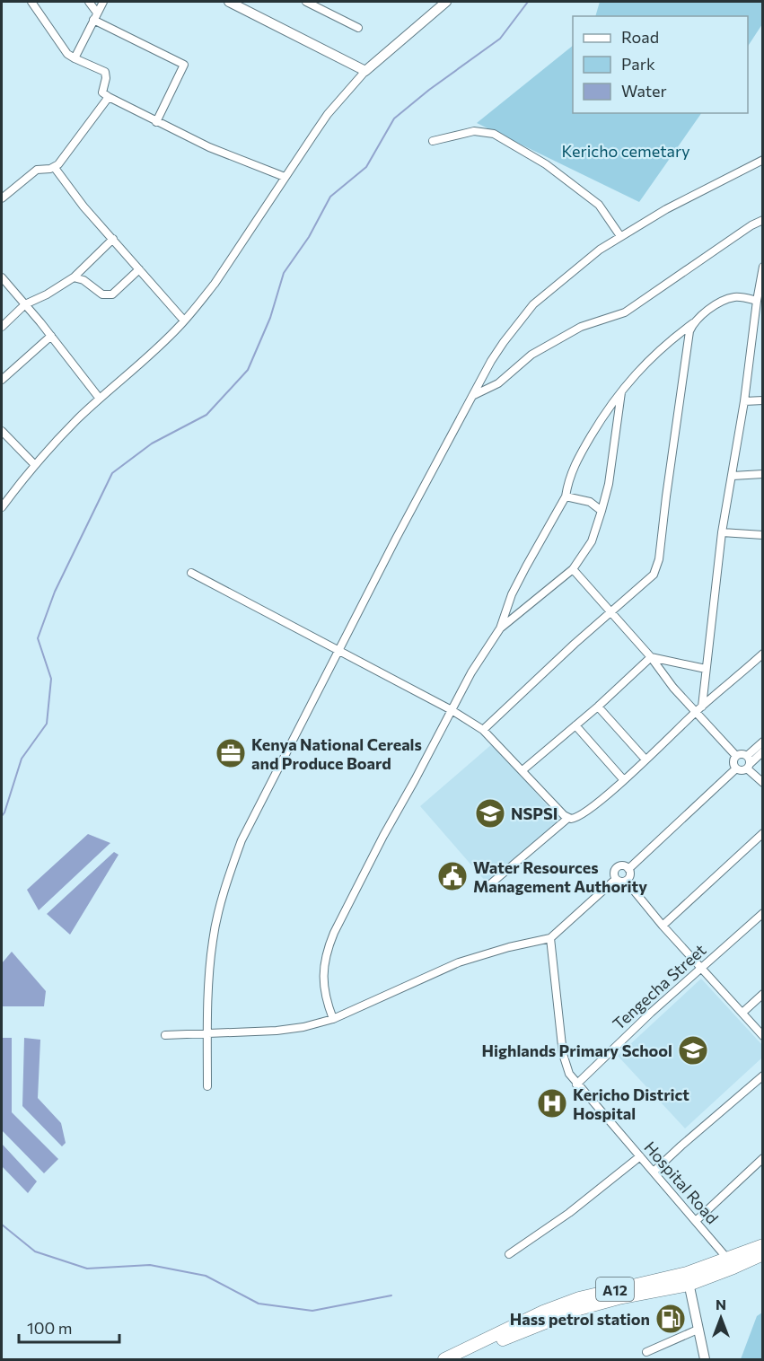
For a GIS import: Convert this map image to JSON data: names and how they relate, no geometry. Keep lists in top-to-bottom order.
{
  "streets": {
    "highway": ["A12"],
    "street": ["Tengecha Street", "Hospital Road"]
  },
  "crossings": [
    ["Tengecha Street", "Hospital Road"],
    ["Hospital Road", "A12"]
  ],
  "parks": ["Kericho cemetary"],
  "places": {
    "office": ["Kenya National Cereals and Produce Board"],
    "school or university": ["NSPSI", "Highlands Primary School"],
    "public building": ["Water Resources Management Authority"],
    "hospital": ["Kericho District Hospital"],
    "fuel station": ["Hass petrol station"]
  },
  "legend": ["Road", "Park", "Water"],
  "scale_bar": "100 m",
  "north": "top"
}
